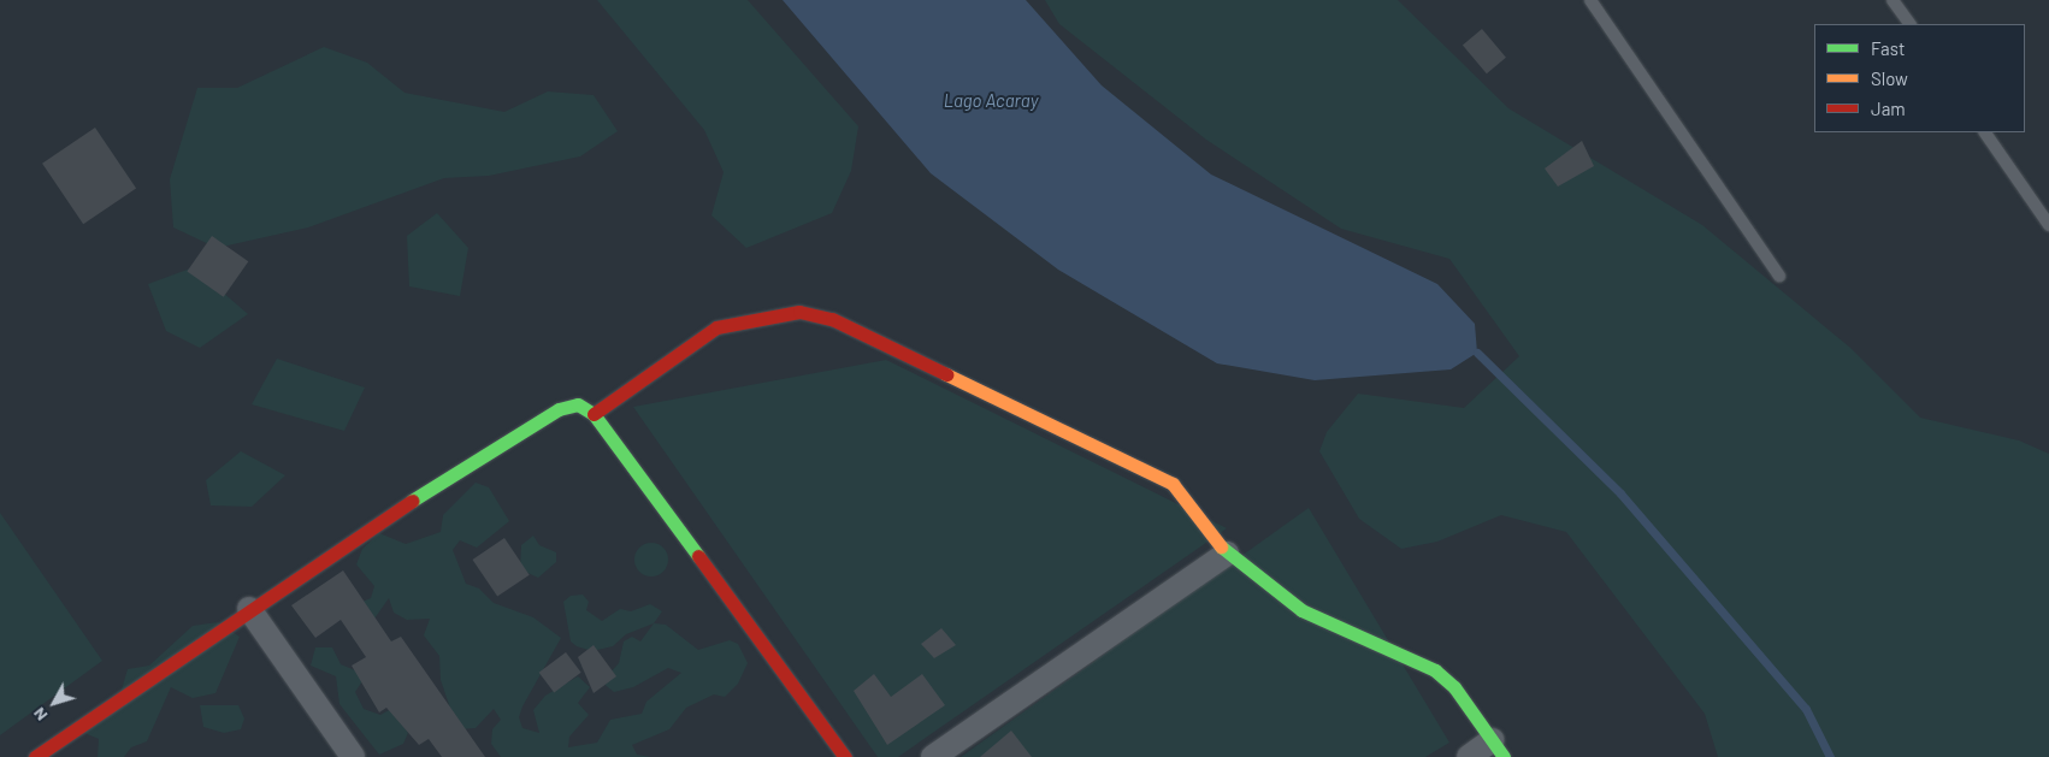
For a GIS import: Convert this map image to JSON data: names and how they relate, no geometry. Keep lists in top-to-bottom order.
{
  "water": ["Lago Acaray"],
  "legend": ["Fast", "Slow", "Jam"],
  "north": "bottom left"
}
